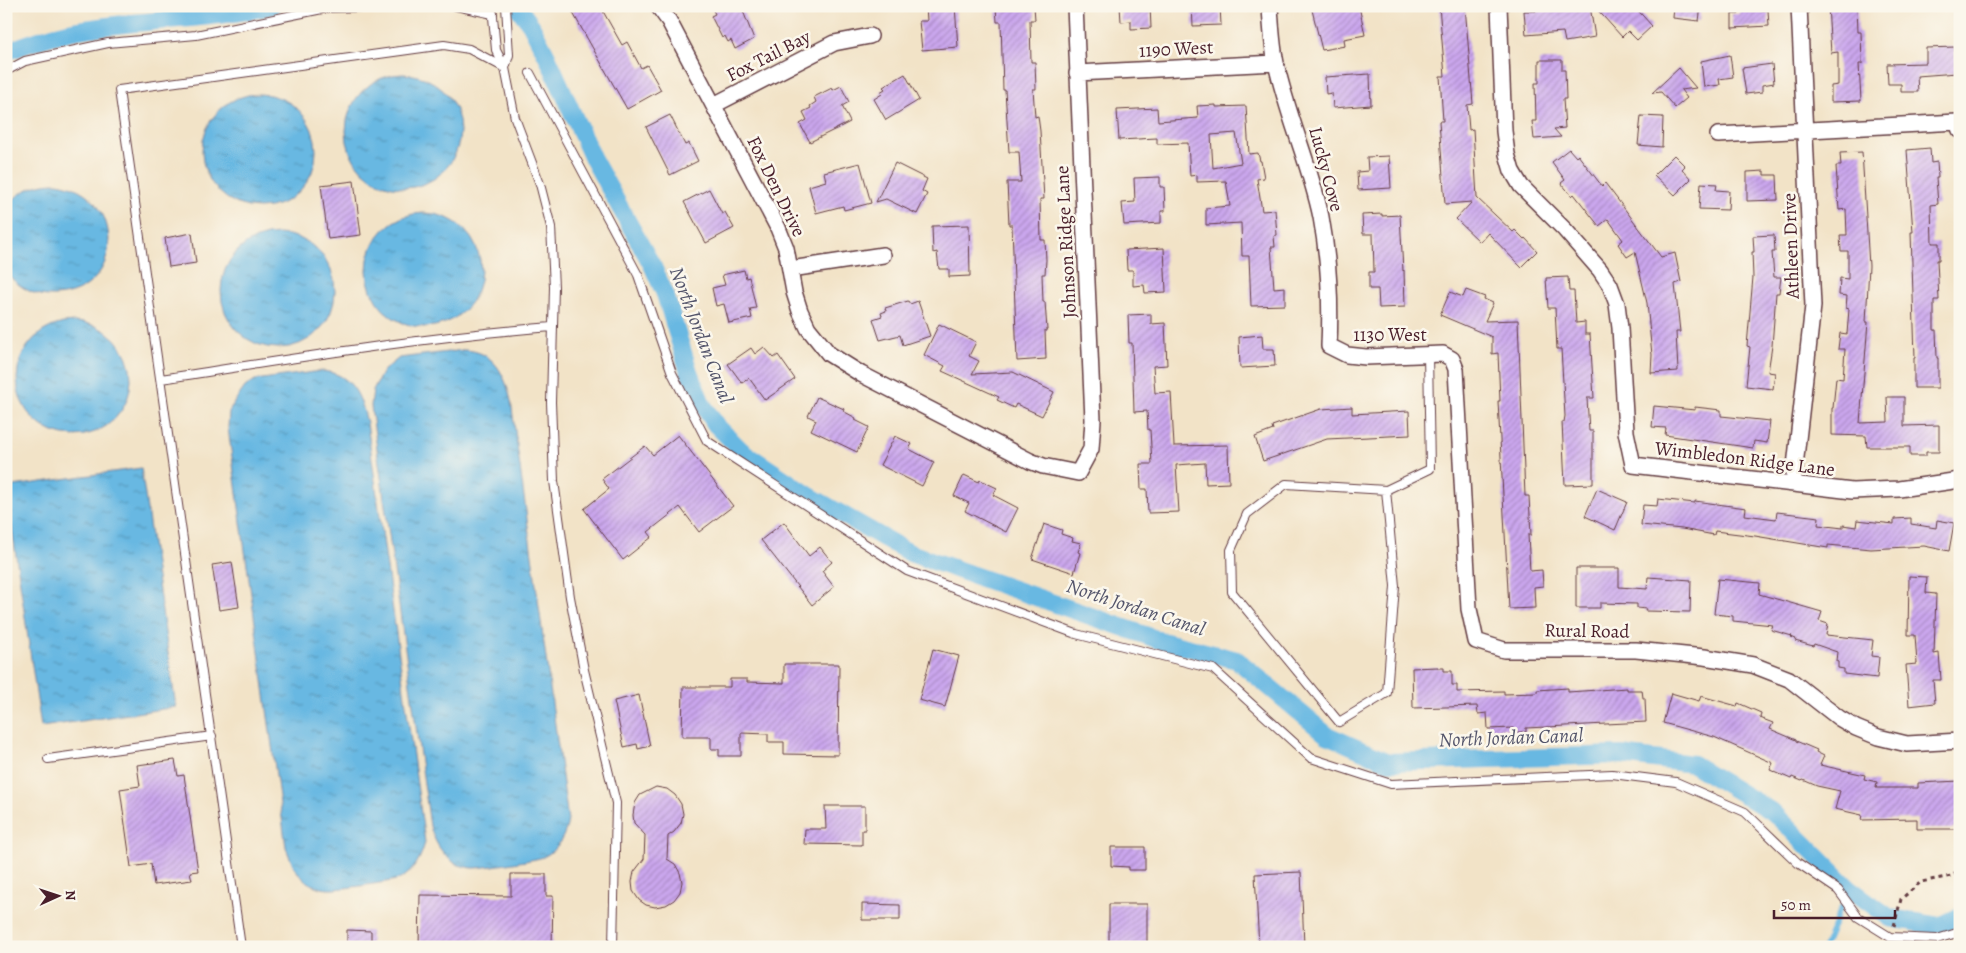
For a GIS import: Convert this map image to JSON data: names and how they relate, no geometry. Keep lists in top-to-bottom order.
{
  "streets": {
    "street": [
      "1190 West",
      "Fox Tail Bay",
      "Lucky Cove",
      "Fox Den Drive",
      "Johnson Ridge Lane",
      "Athleen Drive",
      "1130 West",
      "Wimbledon Ridge Lane",
      "Rural Road"
    ]
  },
  "crossings": [
    ["1190 West", "Lucky Cove"],
    ["1190 West", "Johnson Ridge Lane"],
    ["Fox Tail Bay", "Fox Den Drive"],
    ["Lucky Cove", "1130 West"],
    ["Fox Den Drive", "Johnson Ridge Lane"],
    ["Athleen Drive", "Wimbledon Ridge Lane"],
    ["1130 West", "Rural Road"]
  ],
  "water": ["North Jordan Canal"],
  "scale_bar": "50 m",
  "north": "right"
}
